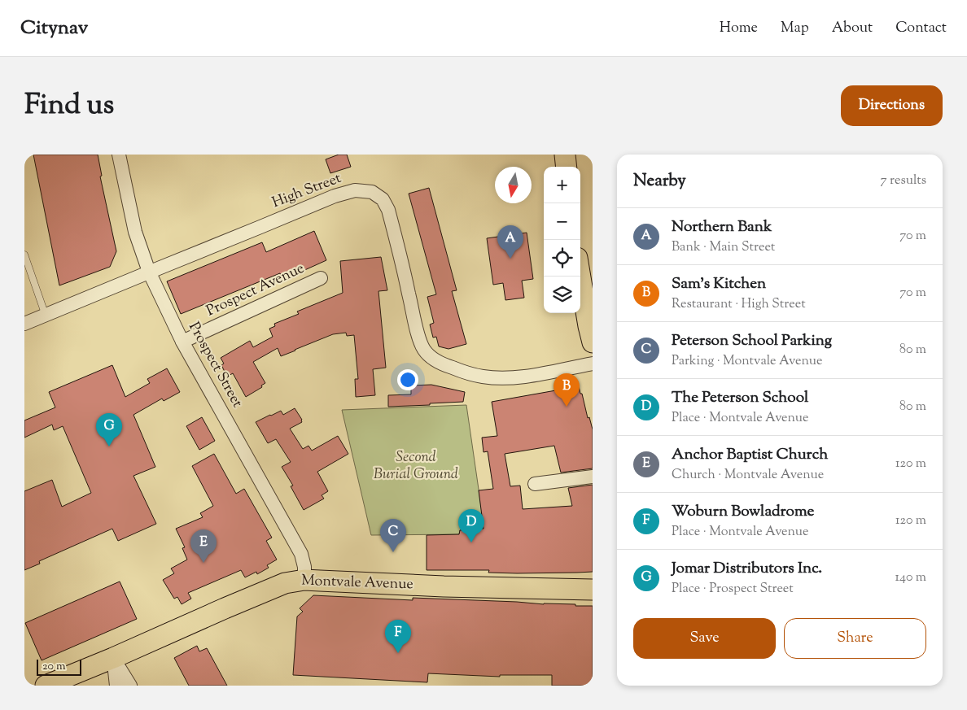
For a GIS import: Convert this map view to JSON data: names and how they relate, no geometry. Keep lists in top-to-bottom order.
{
  "streets": {
    "main road": ["Montvale Avenue"],
    "street": ["High Street", "Prospect Avenue", "Prospect Street"]
  },
  "crossings": [
    ["High Street", "Prospect Street"],
    ["Prospect Avenue", "Prospect Street"],
    ["Prospect Street", "Montvale Avenue"]
  ],
  "parks": ["Second Burial Ground"],
  "scale_bar": "20 m",
  "north": "bottom",
  "page": {
    "header": "Citynav",
    "nav": [
      "Home",
      "Map",
      "About",
      "Contact"
    ],
    "title": "Find us",
    "buttons": [
      "Directions",
      ["Save", "Share"]
    ],
    "heading": ["Nearby", "7 results"],
    "map_buttons": ["+", "−"],
    "list": [
      {
        "mark": "A",
        "name": "Northern Bank",
        "note": "Bank · Main Street",
        "value": "70 m"
      },
      {
        "mark": "B",
        "name": "Sam's Kitchen",
        "note": "Restaurant · High Street",
        "value": "70 m"
      },
      {
        "mark": "C",
        "name": "Peterson School Parking",
        "note": "Parking · Montvale Avenue",
        "value": "80 m"
      },
      {
        "mark": "D",
        "name": "The Peterson School",
        "note": "Place · Montvale Avenue",
        "value": "80 m"
      },
      {
        "mark": "E",
        "name": "Anchor Baptist Church",
        "note": "Church · Montvale Avenue",
        "value": "120 m"
      },
      {
        "mark": "F",
        "name": "Woburn Bowladrome",
        "note": "Place · Montvale Avenue",
        "value": "120 m"
      },
      {
        "mark": "G",
        "name": "Jomar Distributors Inc.",
        "note": "Place · Prospect Street",
        "value": "140 m"
      }
    ],
    "pins": [
      "A",
      "B",
      "G",
      "D",
      "C",
      "E",
      "F"
    ],
    "scale": "20 m"
  }
}
